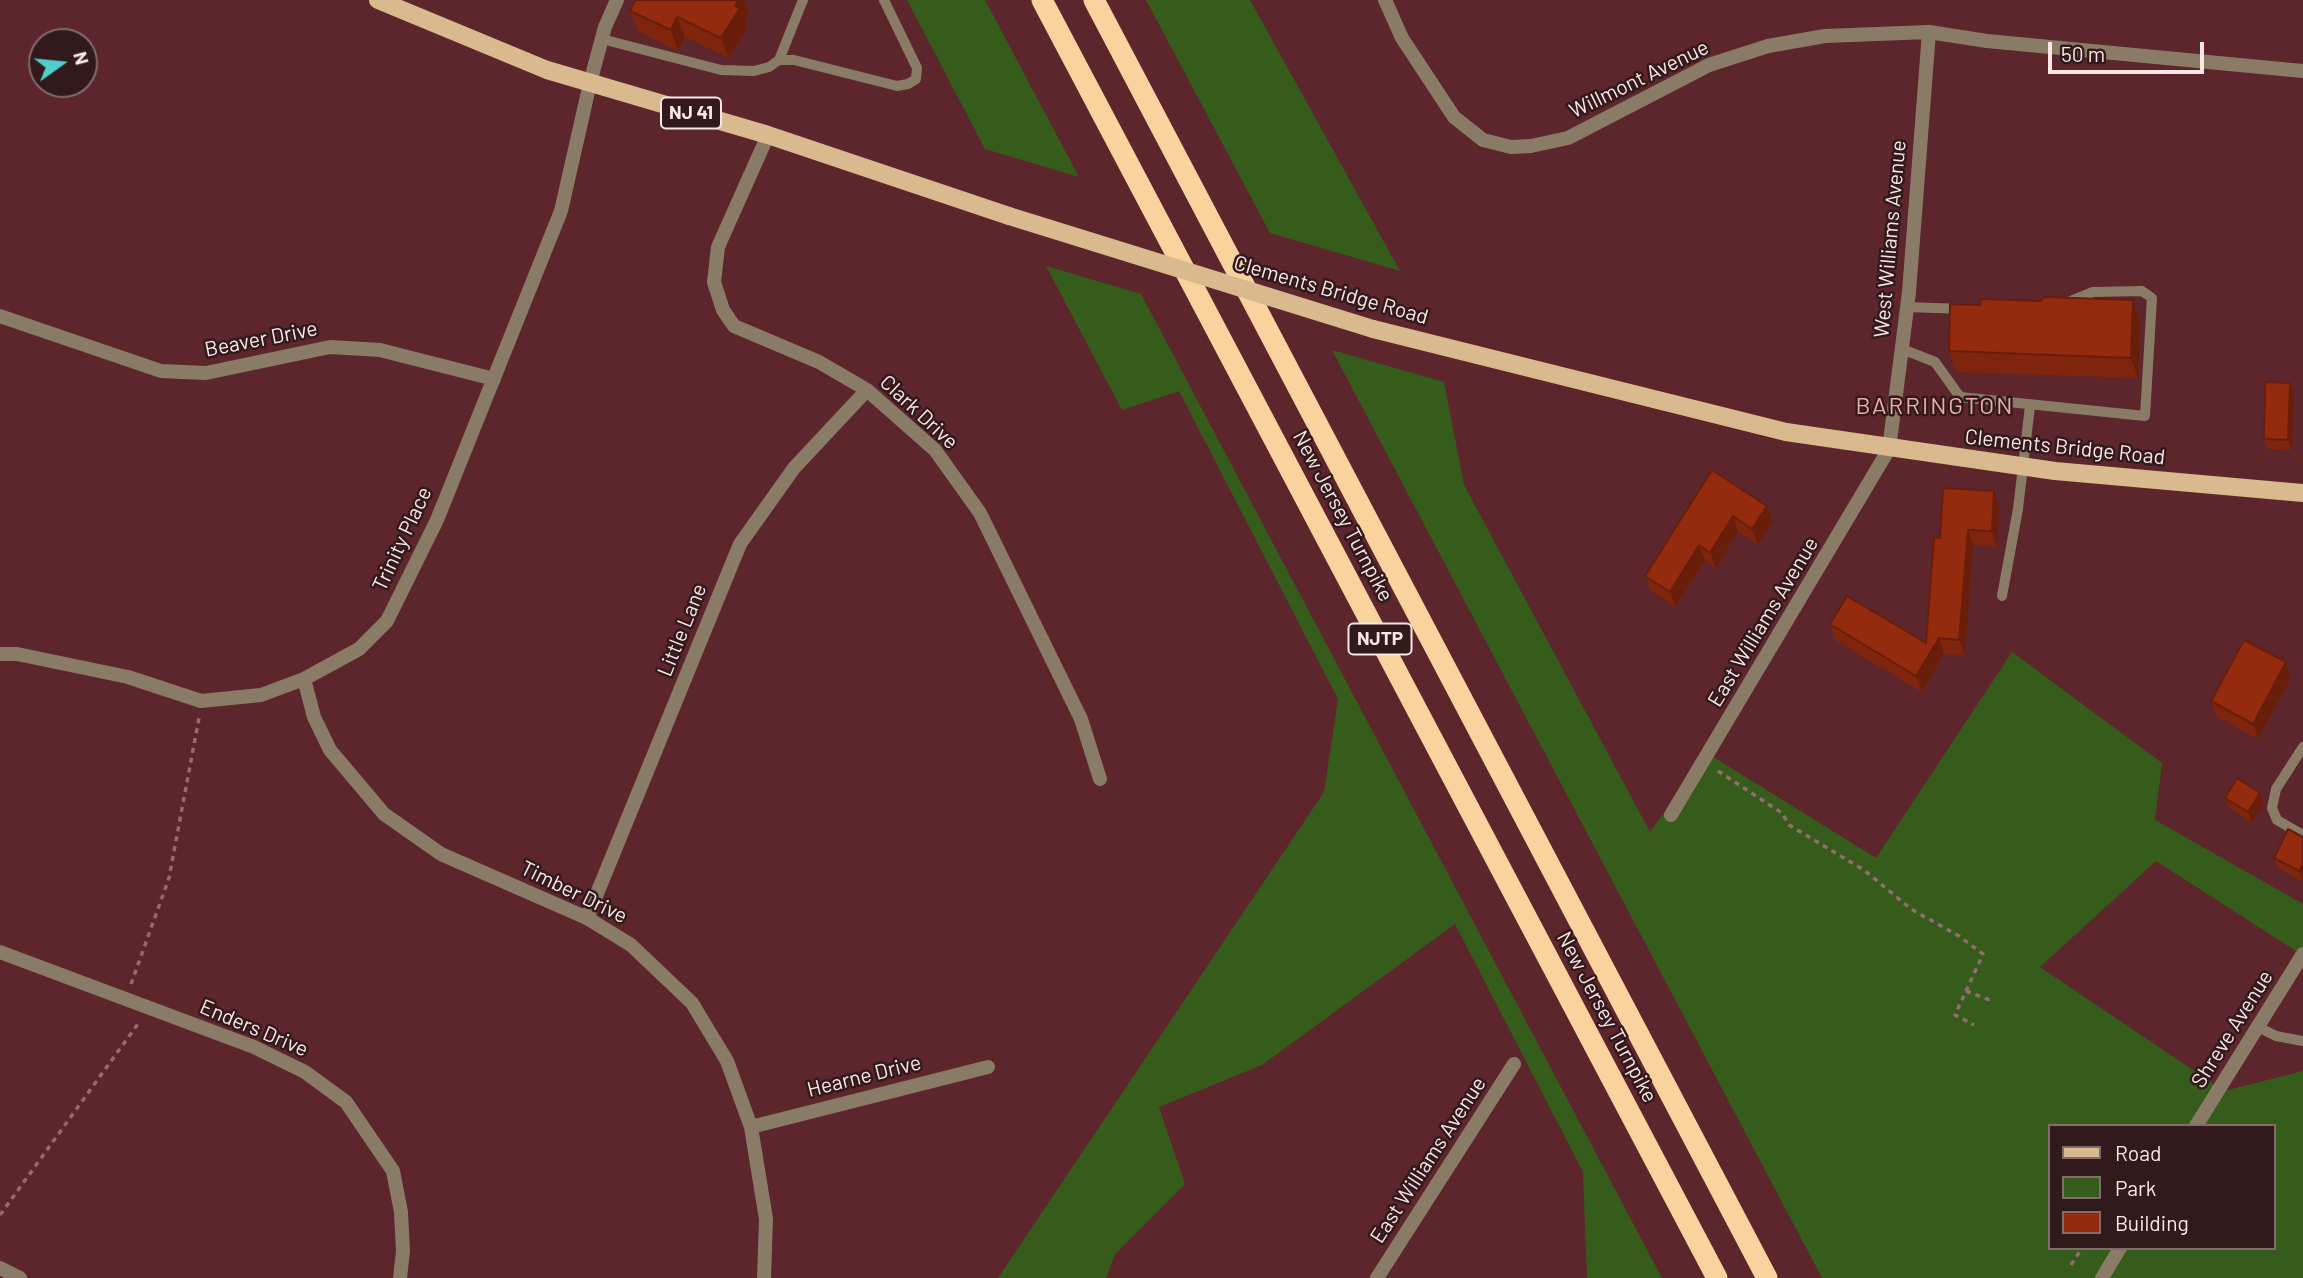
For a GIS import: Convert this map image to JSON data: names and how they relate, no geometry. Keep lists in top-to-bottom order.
{
  "streets": {
    "highway": ["New Jersey Turnpike", "NJTP"],
    "main road": ["NJ 41", "Clements Bridge Road"],
    "street": [
      "Willmont Avenue",
      "West Williams Avenue",
      "Beaver Drive",
      "Clark Drive",
      "Trinity Place",
      "East Williams Avenue",
      "Little Lane",
      "Timber Drive",
      "Enders Drive",
      "Shreve Avenue",
      "Hearne Drive"
    ]
  },
  "crossings": [
    ["Willmont Avenue", "West Williams Avenue"],
    ["West Williams Avenue", "Clements Bridge Road"],
    ["West Williams Avenue", "East Williams Avenue"],
    ["Clements Bridge Road", "Clark Drive"],
    ["Clements Bridge Road", "Trinity Place"],
    ["Clements Bridge Road", "East Williams Avenue"],
    ["Beaver Drive", "Trinity Place"],
    ["Clark Drive", "Little Lane"],
    ["Trinity Place", "Timber Drive"],
    ["Little Lane", "Timber Drive"],
    ["Timber Drive", "Hearne Drive"]
  ],
  "districts": ["BARRINGTON"],
  "legend": ["Road", "Park", "Building"],
  "scale_bar": "50 m",
  "north": "right"
}
